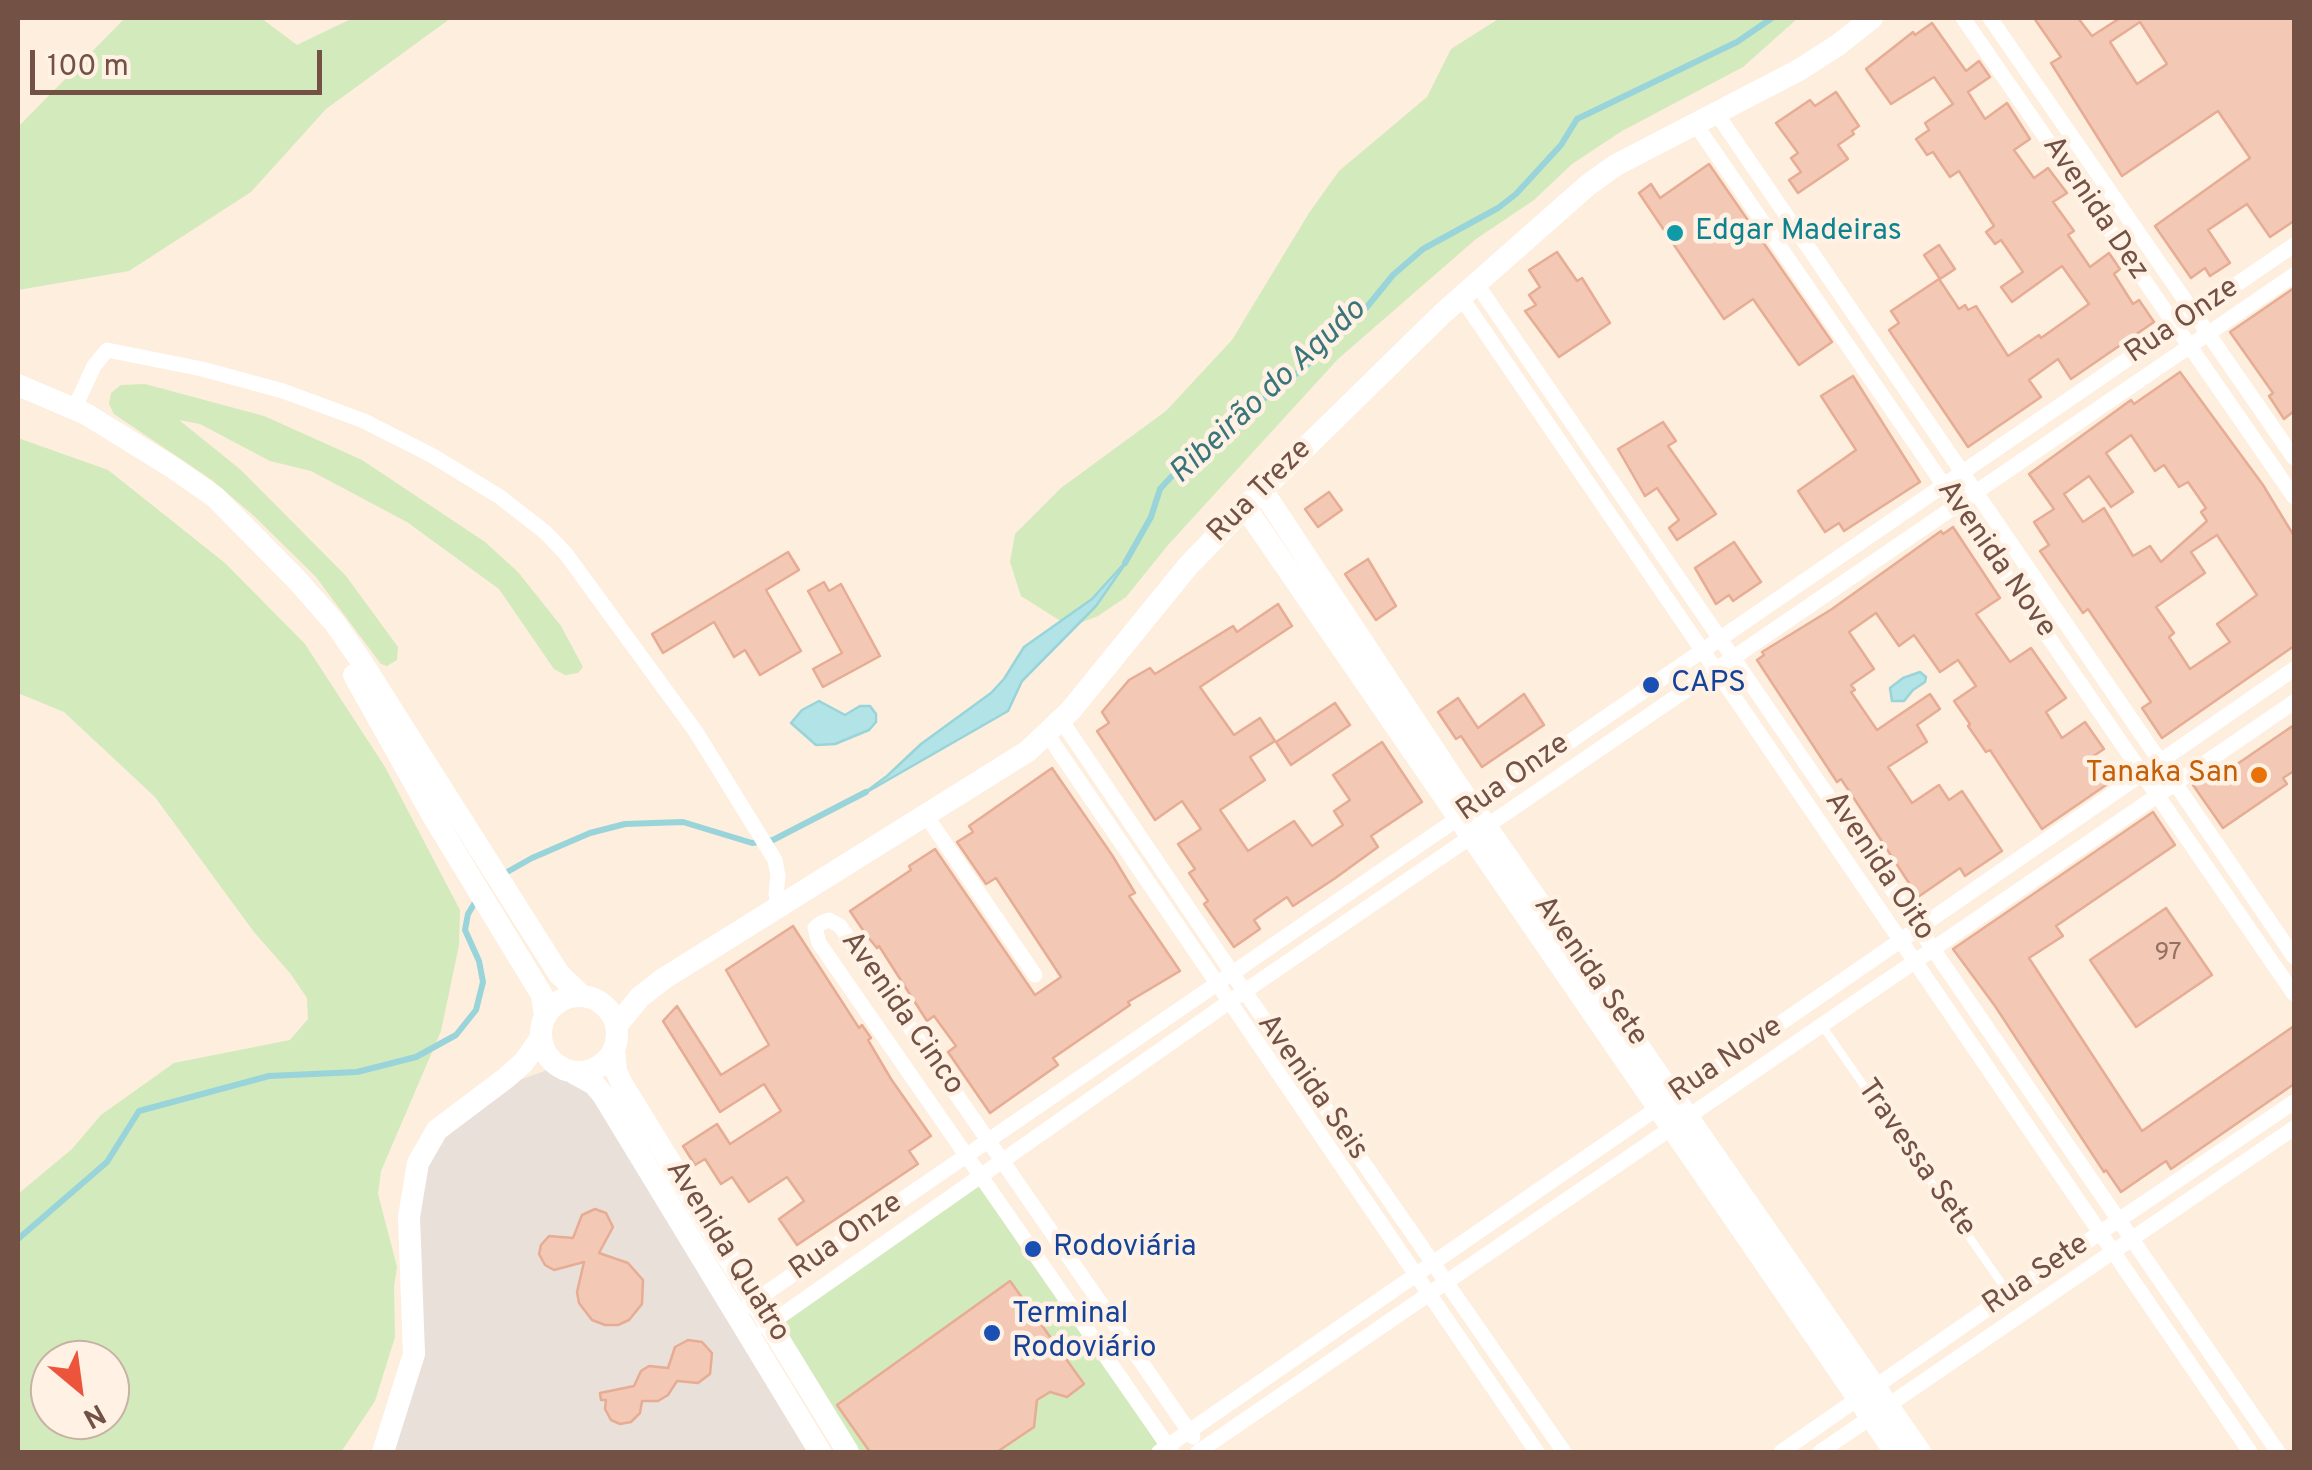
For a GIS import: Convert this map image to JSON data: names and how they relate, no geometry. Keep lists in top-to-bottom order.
{
  "streets": {
    "street": [
      "Avenida Dez",
      "Rua Onze",
      "Rua Treze",
      "Avenida Nove",
      "Avenida Oito",
      "Avenida Sete",
      "Avenida Cinco",
      "Rua Nove",
      "Avenida Seis",
      "Avenida Quatro",
      "Rua Sete"
    ],
    "lane": ["Travessa Sete"]
  },
  "crossings": [
    ["Avenida Dez", "Rua Onze"],
    ["Rua Onze", "Avenida Nove"],
    ["Rua Onze", "Avenida Oito"],
    ["Rua Onze", "Avenida Sete"],
    ["Rua Onze", "Avenida Cinco"],
    ["Rua Onze", "Avenida Seis"],
    ["Rua Onze", "Avenida Quatro"],
    ["Rua Treze", "Avenida Nove"],
    ["Rua Treze", "Avenida Oito"],
    ["Rua Treze", "Avenida Sete"],
    ["Rua Treze", "Avenida Seis"],
    ["Rua Treze", "Avenida Quatro"],
    ["Avenida Nove", "Rua Nove"],
    ["Avenida Oito", "Rua Nove"],
    ["Avenida Oito", "Rua Sete"],
    ["Avenida Sete", "Rua Nove"],
    ["Avenida Sete", "Rua Sete"],
    ["Avenida Cinco", "Rua Nove"],
    ["Rua Nove", "Avenida Seis"],
    ["Rua Nove", "Travessa Sete"],
    ["Travessa Sete", "Rua Sete"]
  ],
  "water": ["Ribeirão do Agudo"],
  "places": [
    "Edgar Madeiras",
    "CAPS",
    "Tanaka San",
    "Rodoviária",
    "Terminal Rodoviário"
  ],
  "house_numbers": ["97"],
  "scale_bar": "100 m",
  "north": "bottom right"
}
